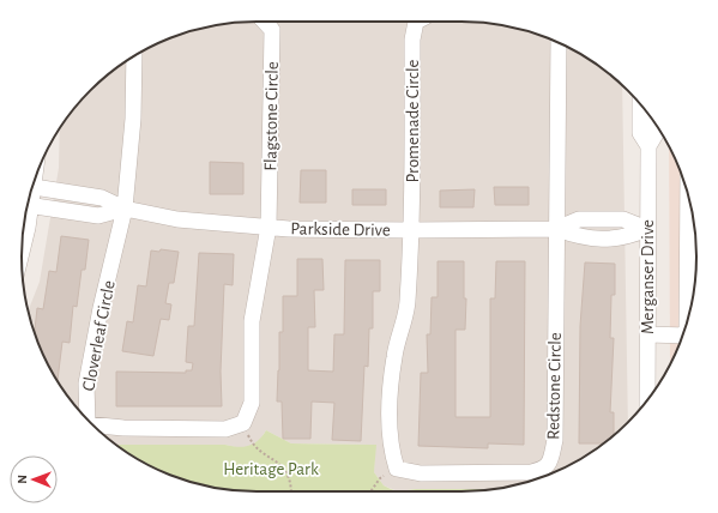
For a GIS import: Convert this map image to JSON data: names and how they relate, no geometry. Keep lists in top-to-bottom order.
{
  "streets": {
    "street": [
      "Flagstone Circle",
      "Promenade Circle",
      "Parkside Drive",
      "Merganser Drive",
      "Cloverleaf Circle",
      "Redstone Circle"
    ]
  },
  "crossings": [
    ["Flagstone Circle", "Parkside Drive"],
    ["Promenade Circle", "Parkside Drive"],
    ["Parkside Drive", "Merganser Drive"],
    ["Parkside Drive", "Cloverleaf Circle"],
    ["Parkside Drive", "Redstone Circle"]
  ],
  "parks": ["Heritage Park"],
  "north": "left"
}
